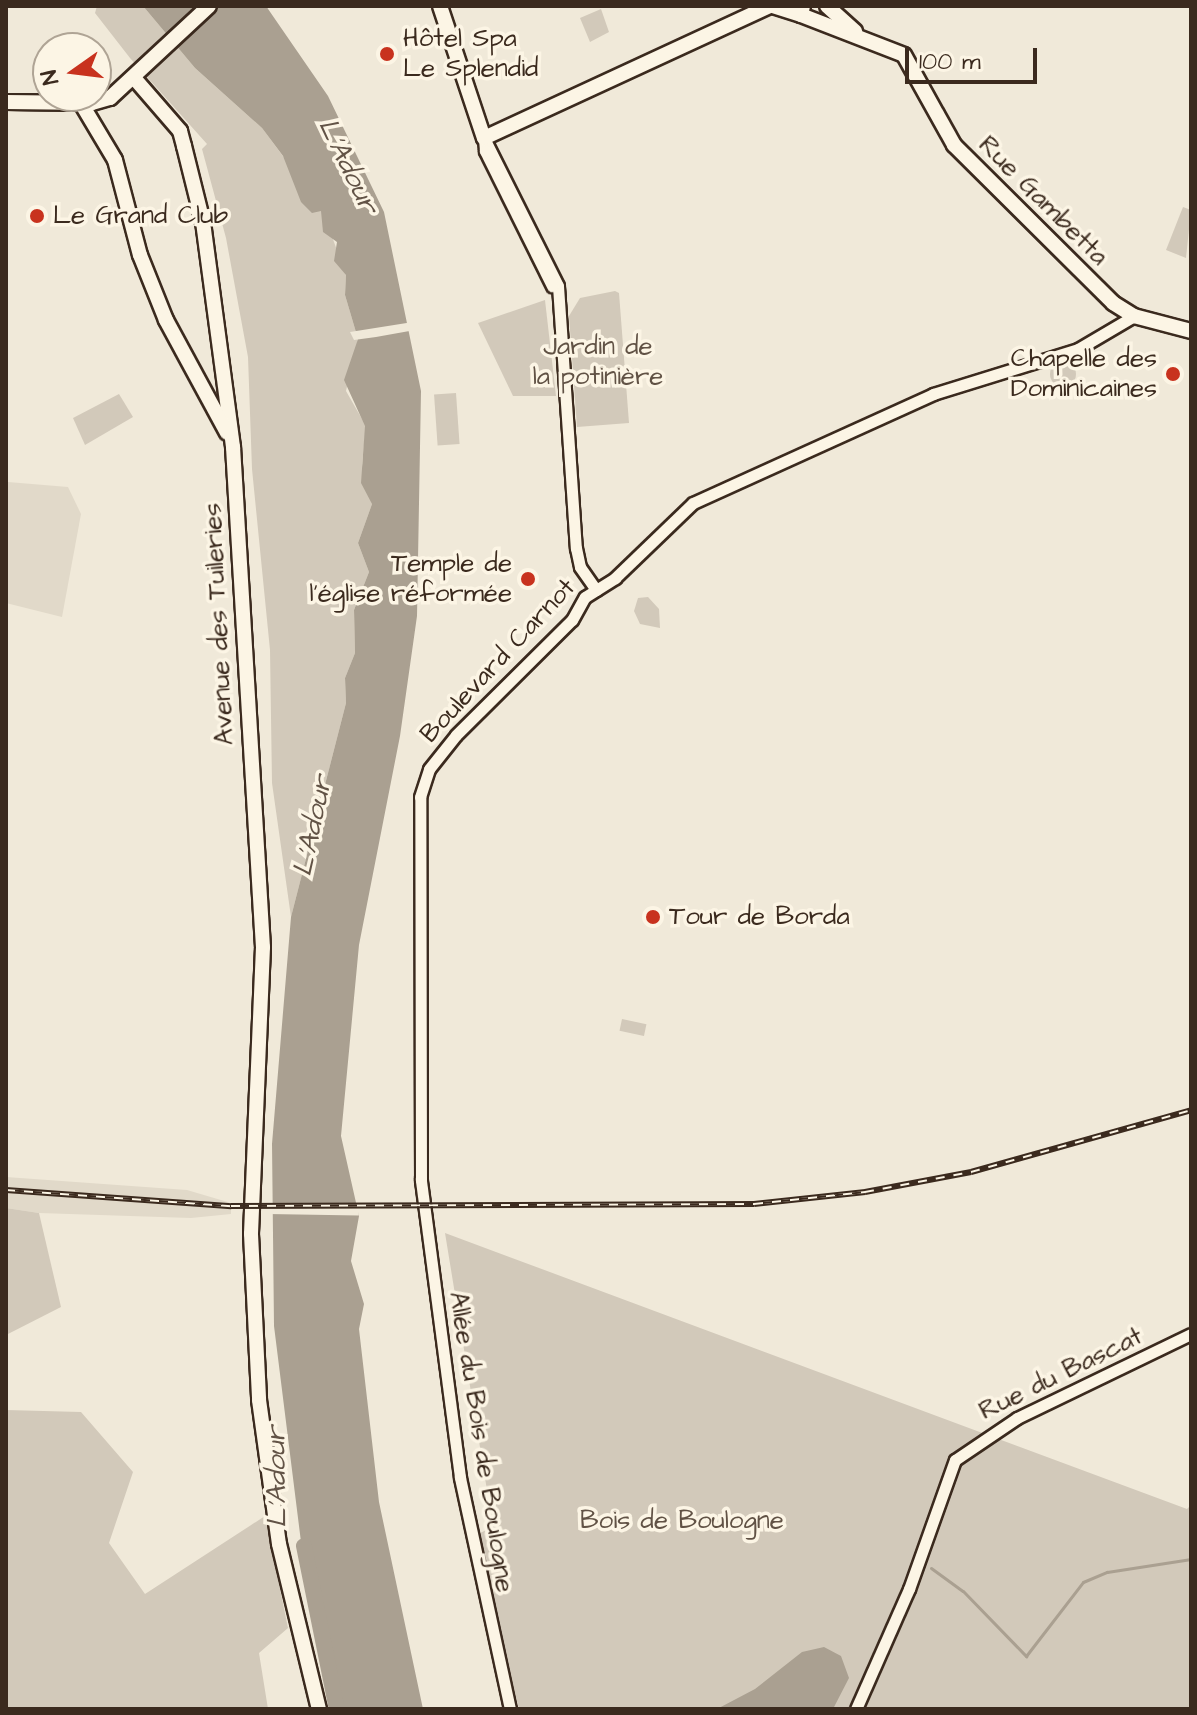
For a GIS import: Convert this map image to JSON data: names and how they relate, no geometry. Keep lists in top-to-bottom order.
{
  "streets": {
    "main road": ["Rue Gambetta", "Avenue des Tuileries"],
    "street": ["Boulevard Carnot", "Rue du Bascat", "Allée du Bois de Boulogne"]
  },
  "crossings": [
    ["Rue Gambetta", "Boulevard Carnot"],
    ["Boulevard Carnot", "Allée du Bois de Boulogne"]
  ],
  "water": ["L'Adour"],
  "parks": ["Jardin de la potinière", "Bois de Boulogne"],
  "places": [
    "Hôtel Spa Le Splendid",
    "Le Grand Club",
    "Chapelle des Dominicaines",
    "Temple de l'église réformée",
    "Tour de Borda"
  ],
  "scale_bar": "100 m",
  "north": "left"
}
